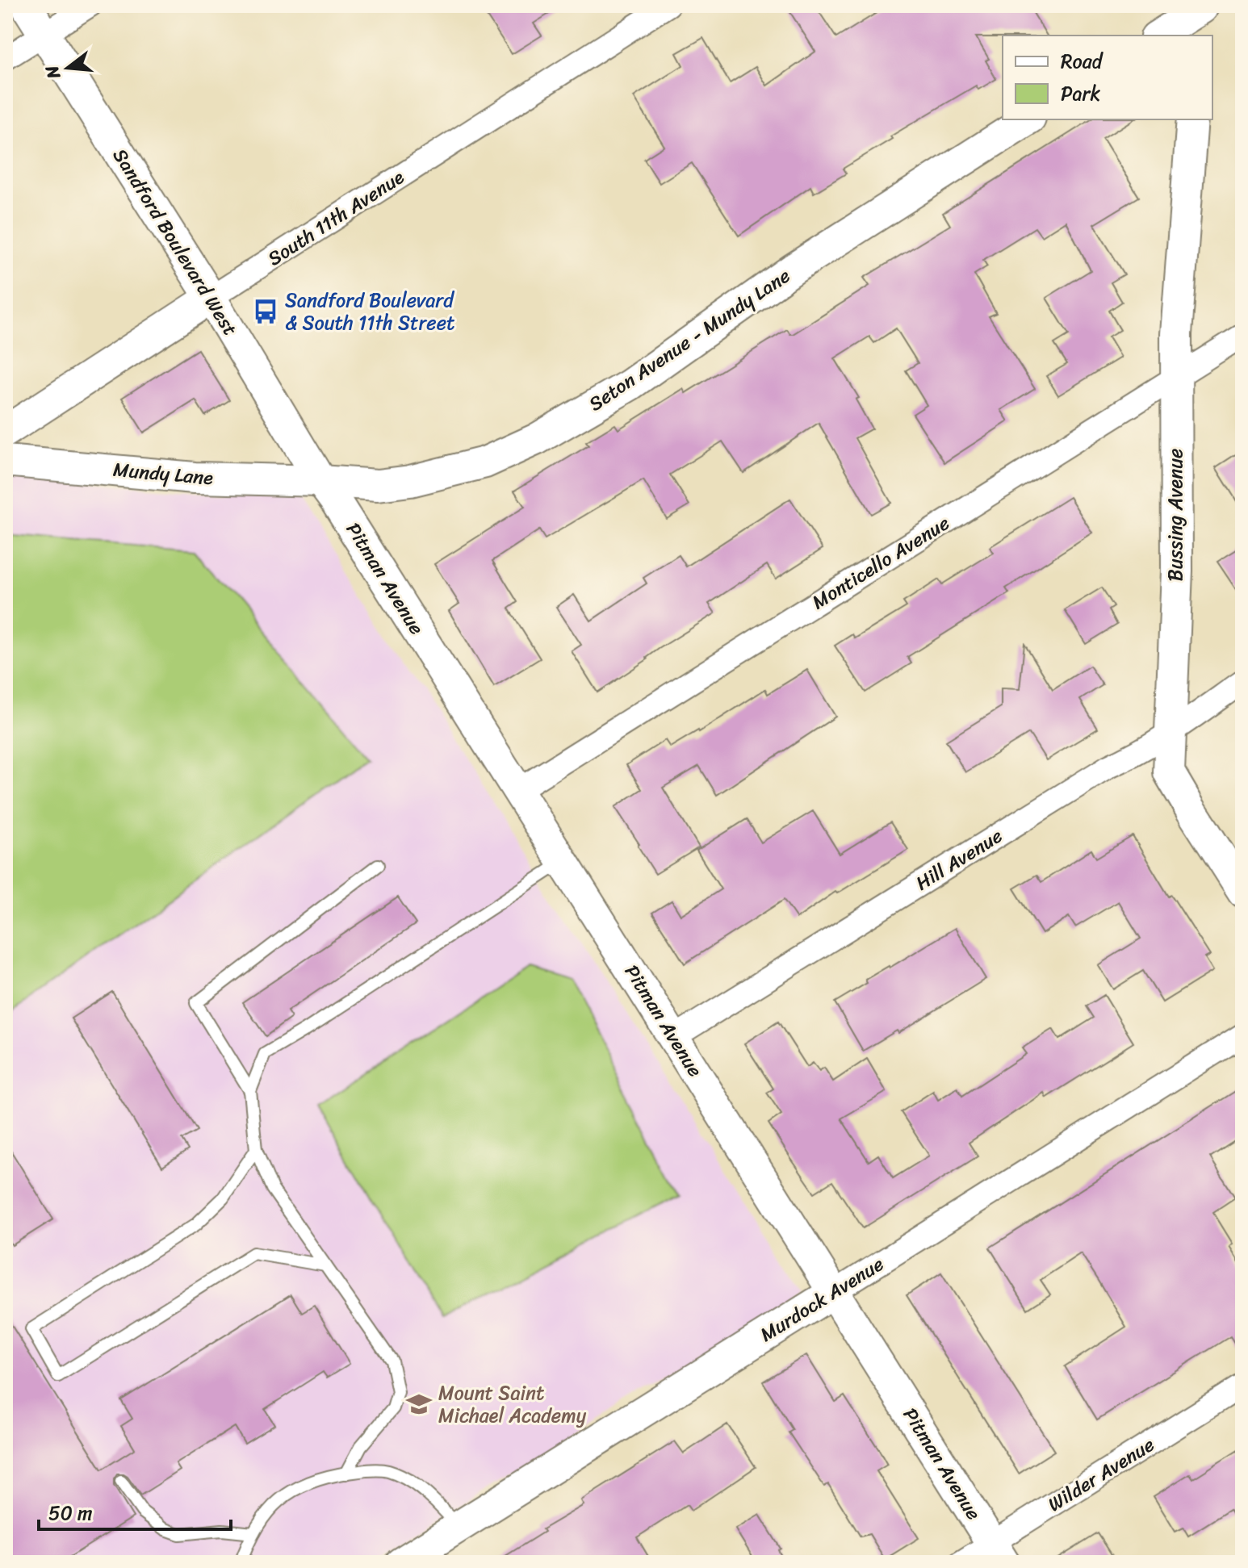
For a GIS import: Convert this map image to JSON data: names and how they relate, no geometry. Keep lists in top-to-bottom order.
{
  "streets": {
    "street": [
      "South 11th Avenue",
      "Sandford Boulevard West",
      "Seton Avenue - Mundy Lane",
      "Mundy Lane",
      "Bussing Avenue",
      "Monticello Avenue",
      "Pitman Avenue",
      "Hill Avenue",
      "Murdock Avenue",
      "Wilder Avenue"
    ]
  },
  "crossings": [
    ["South 11th Avenue", "Sandford Boulevard West"],
    ["Sandford Boulevard West", "Seton Avenue - Mundy Lane"],
    ["Sandford Boulevard West", "Mundy Lane"],
    ["Sandford Boulevard West", "Pitman Avenue"],
    ["Seton Avenue - Mundy Lane", "Mundy Lane"],
    ["Seton Avenue - Mundy Lane", "Pitman Avenue"],
    ["Mundy Lane", "Pitman Avenue"],
    ["Bussing Avenue", "Monticello Avenue"],
    ["Bussing Avenue", "Hill Avenue"],
    ["Monticello Avenue", "Pitman Avenue"],
    ["Pitman Avenue", "Hill Avenue"],
    ["Pitman Avenue", "Murdock Avenue"],
    ["Pitman Avenue", "Wilder Avenue"]
  ],
  "places": {
    "bus stop": ["Sandford Boulevard & South 11th Street"],
    "school or university": ["Mount Saint Michael Academy"]
  },
  "legend": ["Road", "Park"],
  "scale_bar": "50 m",
  "north": "left"
}
